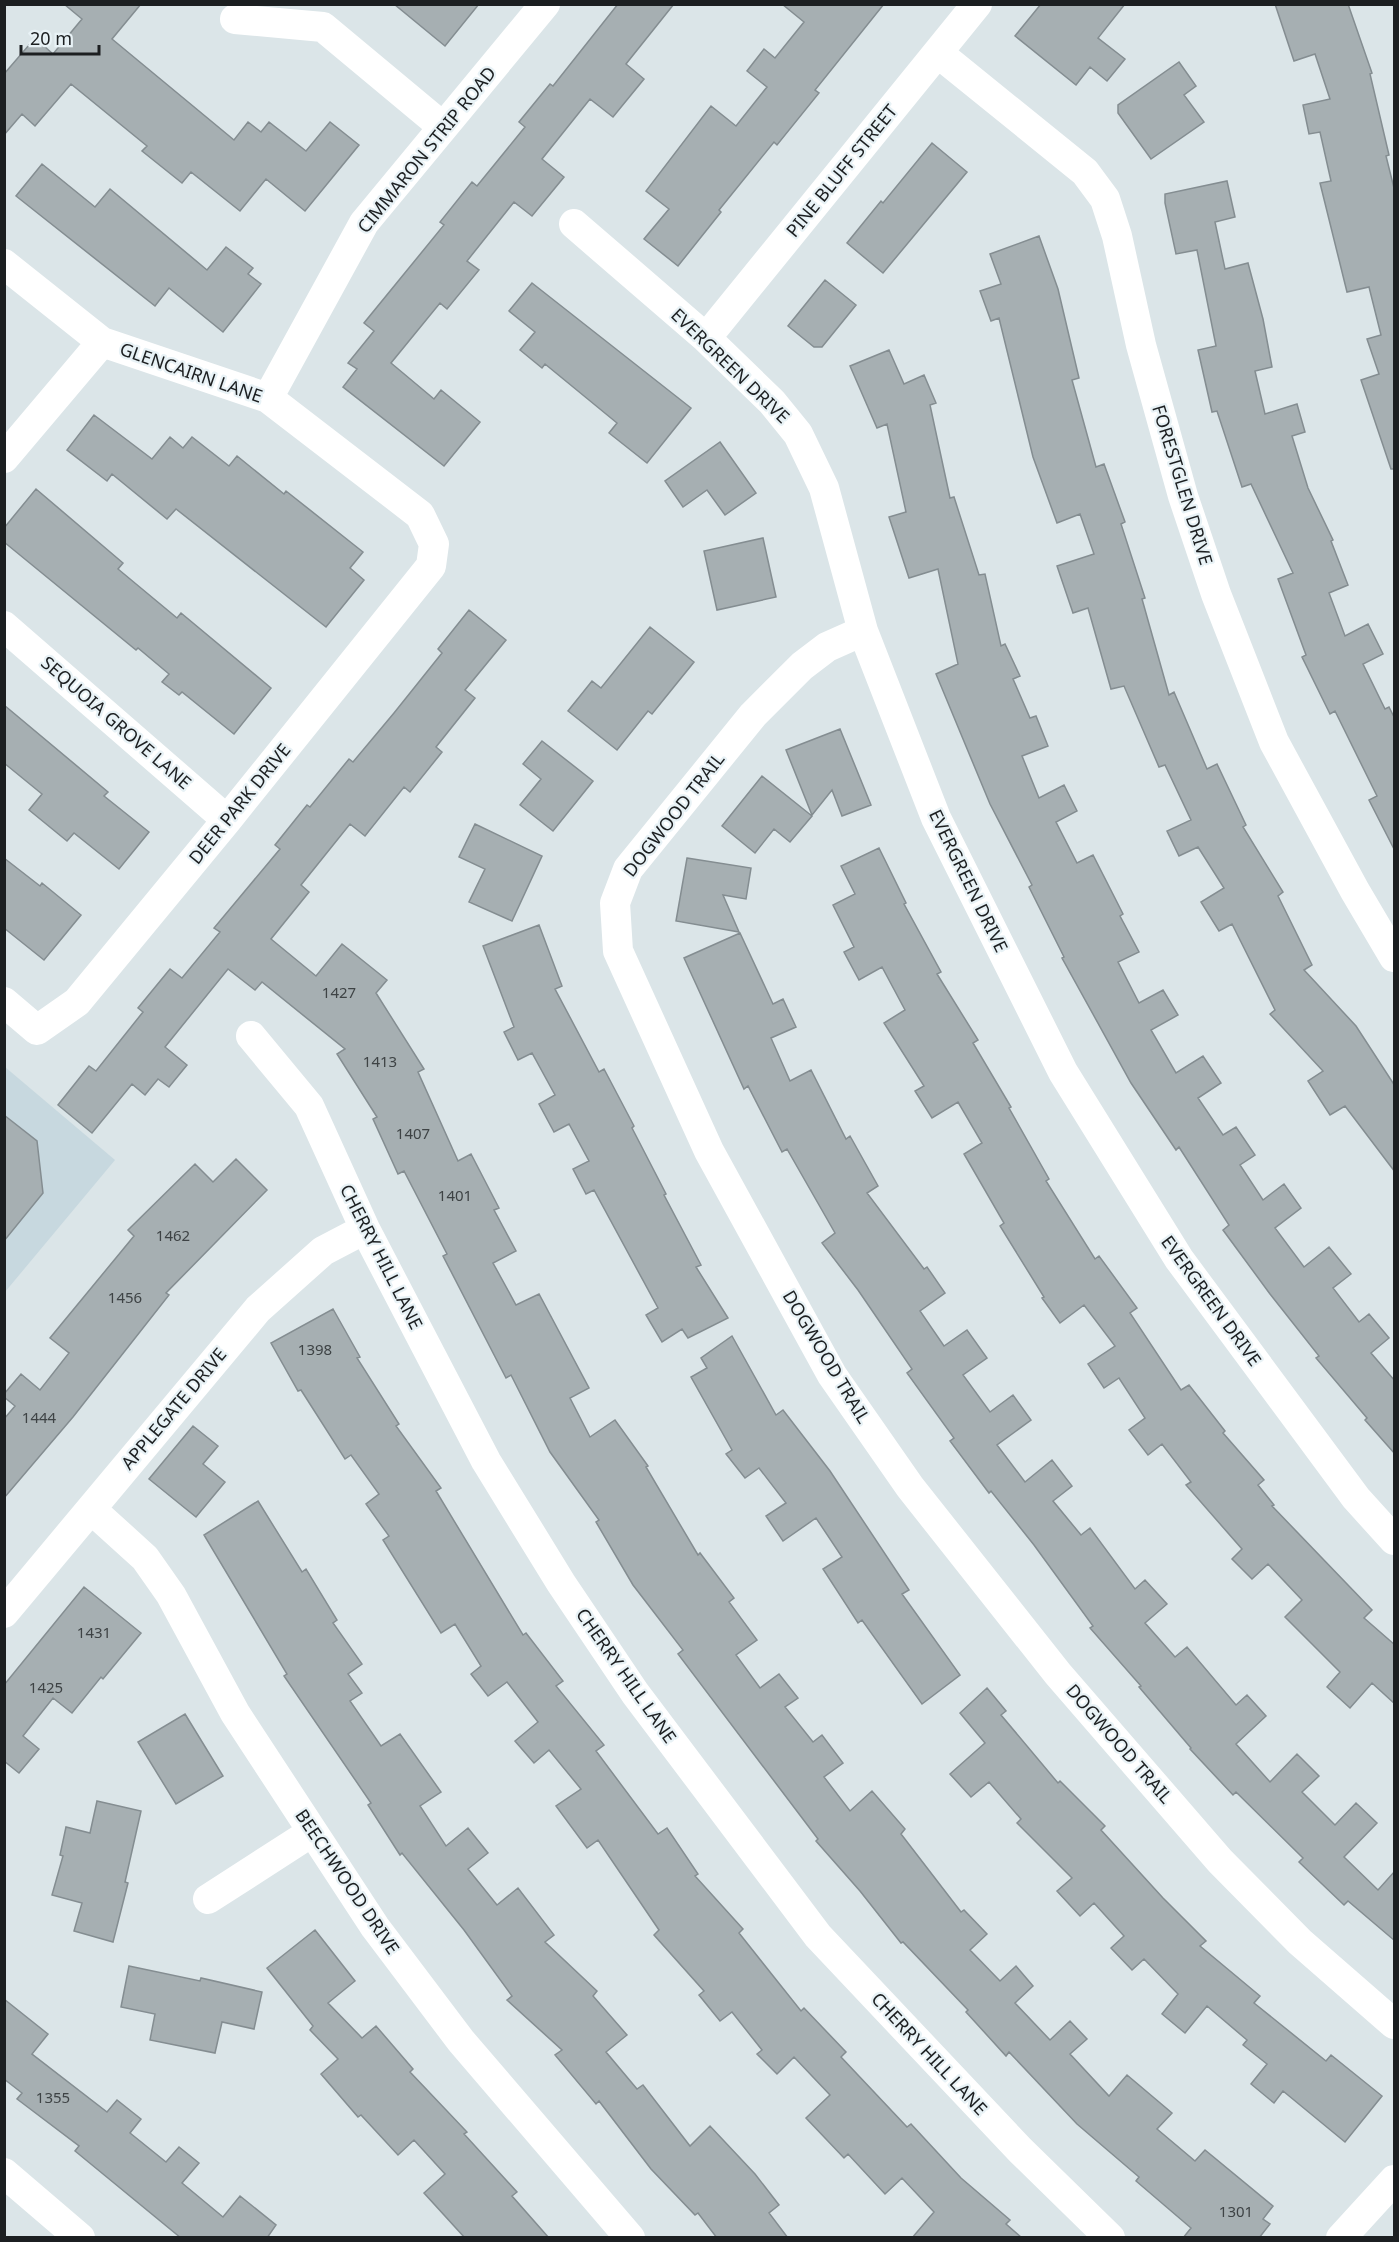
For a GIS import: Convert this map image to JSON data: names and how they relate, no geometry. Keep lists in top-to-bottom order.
{
  "streets": {
    "street": [
      "CIMMARON STRIP ROAD",
      "PINE BLUFF STREET",
      "EVERGREEN DRIVE",
      "GLENCAIRN LANE",
      "FORESTGLEN DRIVE",
      "SEQUOIA GROVE LANE",
      "DEER PARK DRIVE",
      "DOGWOOD TRAIL",
      "CHERRY HILL LANE",
      "APPLEGATE DRIVE",
      "BEECHWOOD DRIVE"
    ]
  },
  "crossings": [
    ["CIMMARON STRIP ROAD", "GLENCAIRN LANE"],
    ["PINE BLUFF STREET", "EVERGREEN DRIVE"],
    ["PINE BLUFF STREET", "FORESTGLEN DRIVE"],
    ["EVERGREEN DRIVE", "DOGWOOD TRAIL"],
    ["GLENCAIRN LANE", "DEER PARK DRIVE"],
    ["SEQUOIA GROVE LANE", "DEER PARK DRIVE"],
    ["CHERRY HILL LANE", "APPLEGATE DRIVE"],
    ["APPLEGATE DRIVE", "BEECHWOOD DRIVE"]
  ],
  "house_numbers": [
    "1427",
    "1413",
    "1407",
    "1401",
    "1462",
    "1456",
    "1398",
    "1444",
    "1431",
    "1425",
    "1355",
    "1301"
  ],
  "scale_bar": "20 m"
}
